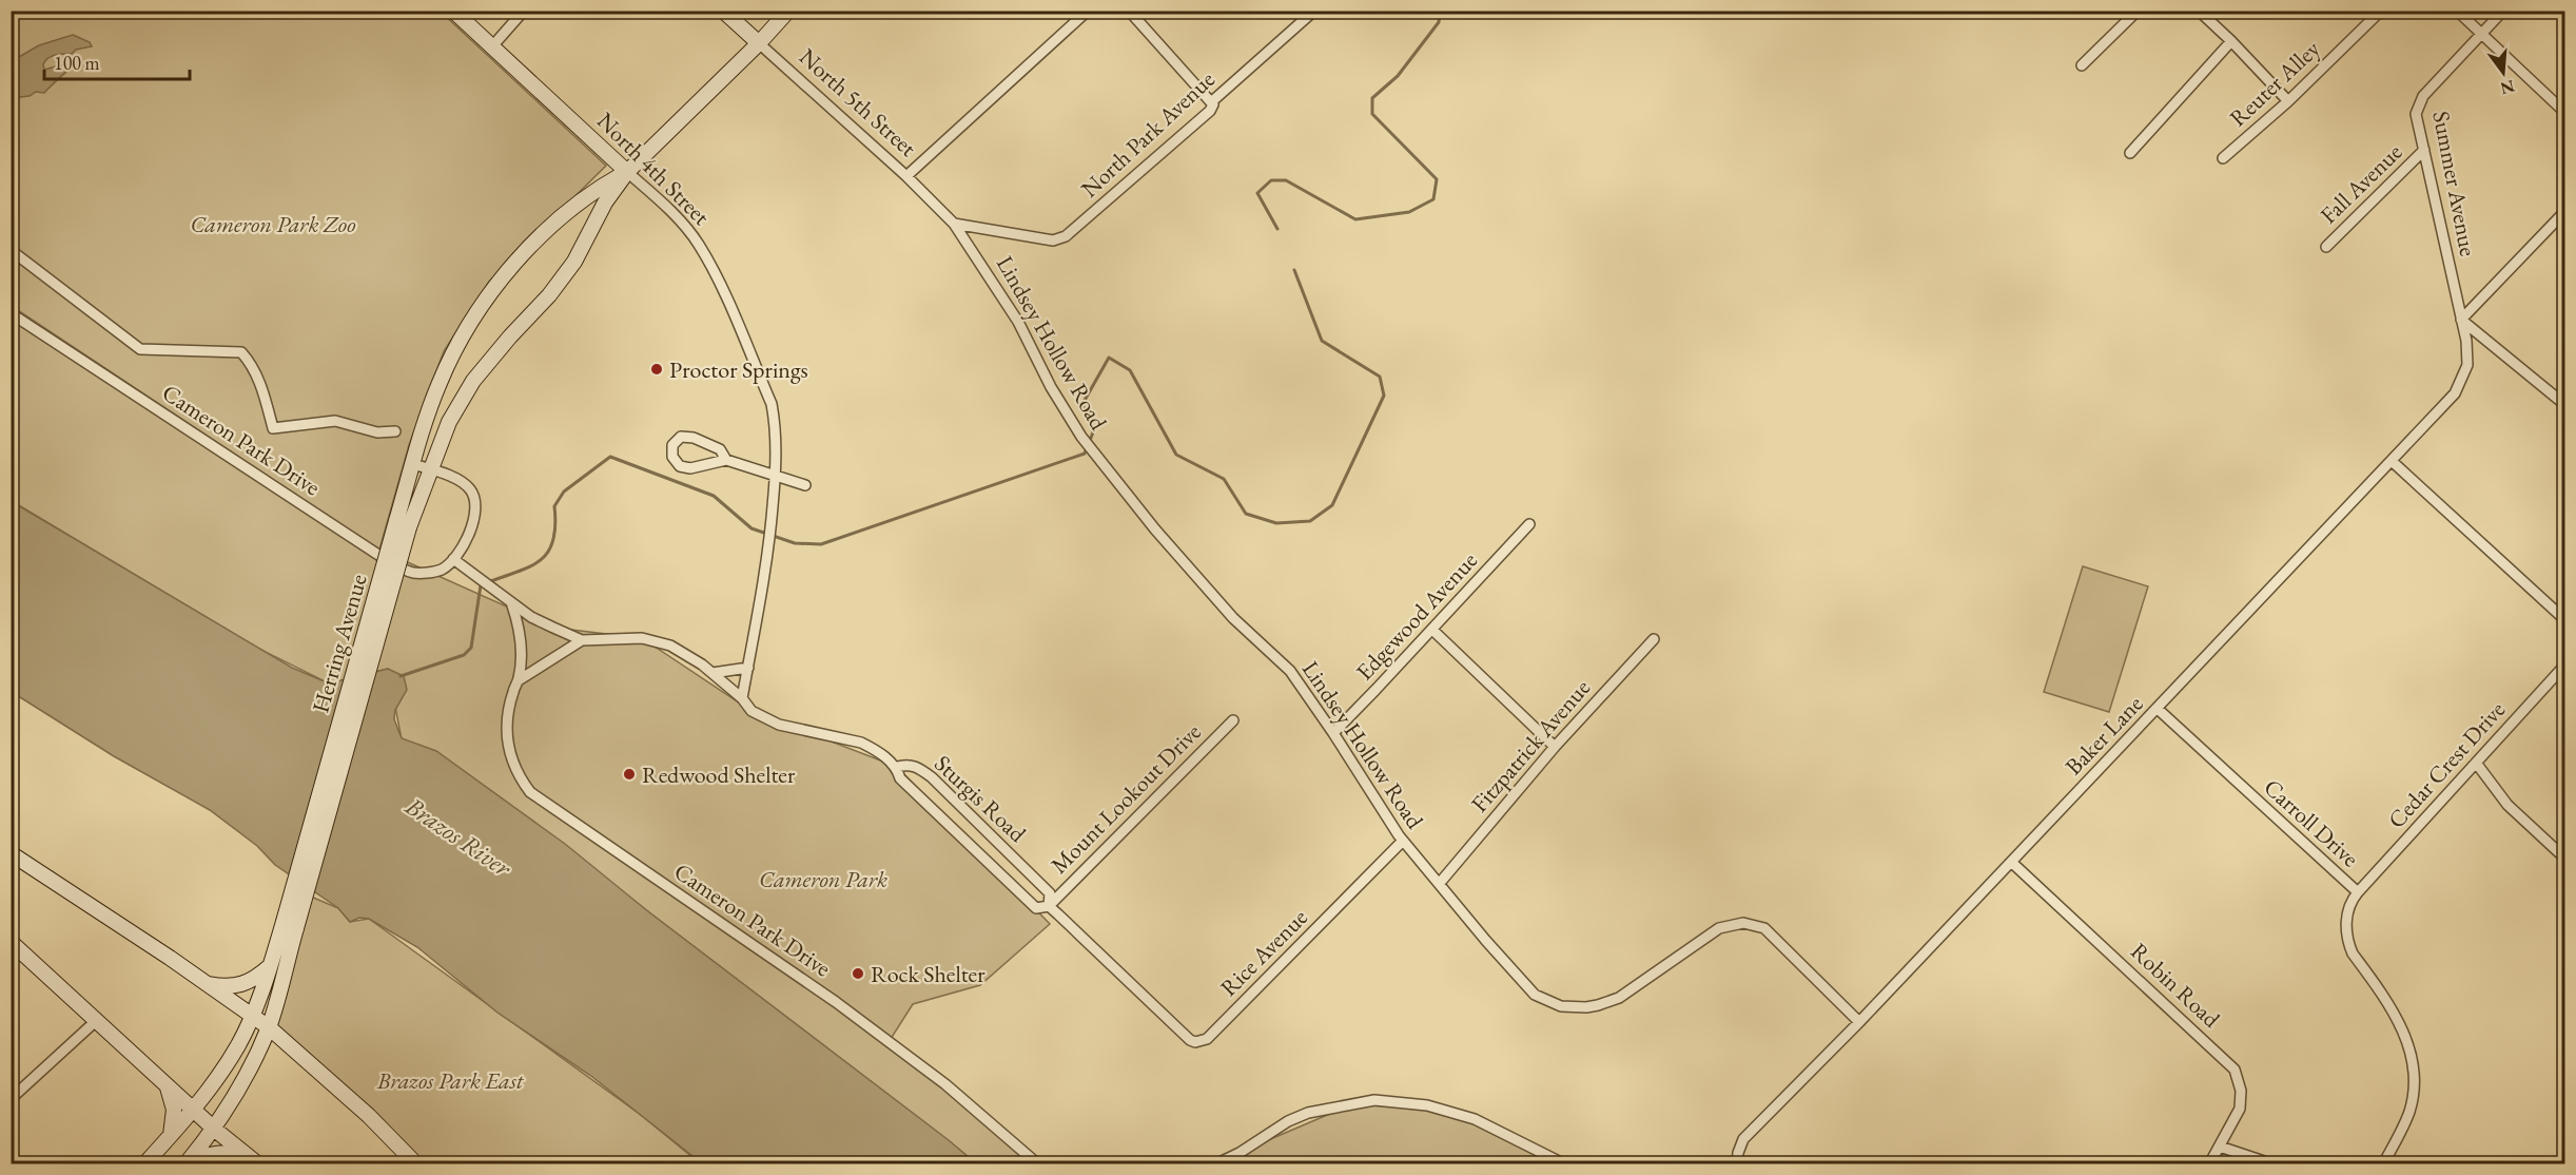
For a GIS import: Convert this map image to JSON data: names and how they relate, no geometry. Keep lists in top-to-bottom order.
{
  "streets": {
    "main road": ["North 5th Street", "North 4th Street", "Herring Avenue"],
    "street": [
      "Reuter Alley",
      "North Park Avenue",
      "Fall Avenue",
      "Summer Avenue",
      "Lindsey Hollow Road",
      "Cameron Park Drive",
      "Edgewood Avenue",
      "Baker Lane",
      "Fitzpatrick Avenue",
      "Cedar Crest Drive",
      "Sturgis Road",
      "Mount Lookout Drive",
      "Carroll Drive",
      "Rice Avenue",
      "Robin Road"
    ]
  },
  "crossings": [
    ["North 5th Street", "Lindsey Hollow Road"],
    ["North 5th Street", "Herring Avenue"],
    ["North Park Avenue", "Lindsey Hollow Road"],
    ["North 4th Street", "Herring Avenue"],
    ["North 4th Street", "Sturgis Road"],
    ["Fall Avenue", "Summer Avenue"],
    ["Summer Avenue", "Baker Lane"],
    ["Lindsey Hollow Road", "Edgewood Avenue"],
    ["Lindsey Hollow Road", "Baker Lane"],
    ["Lindsey Hollow Road", "Fitzpatrick Avenue"],
    ["Lindsey Hollow Road", "Rice Avenue"],
    ["Cameron Park Drive", "Sturgis Road"],
    ["Baker Lane", "Carroll Drive"],
    ["Baker Lane", "Robin Road"],
    ["Cedar Crest Drive", "Carroll Drive"],
    ["Sturgis Road", "Mount Lookout Drive"],
    ["Sturgis Road", "Rice Avenue"]
  ],
  "water": ["Brazos River"],
  "parks": ["Cameron Park Zoo", "Cameron Park", "Brazos Park East"],
  "places": ["Proctor Springs", "Redwood Shelter", "Rock Shelter"],
  "scale_bar": "100 m",
  "north": "bottom"
}
